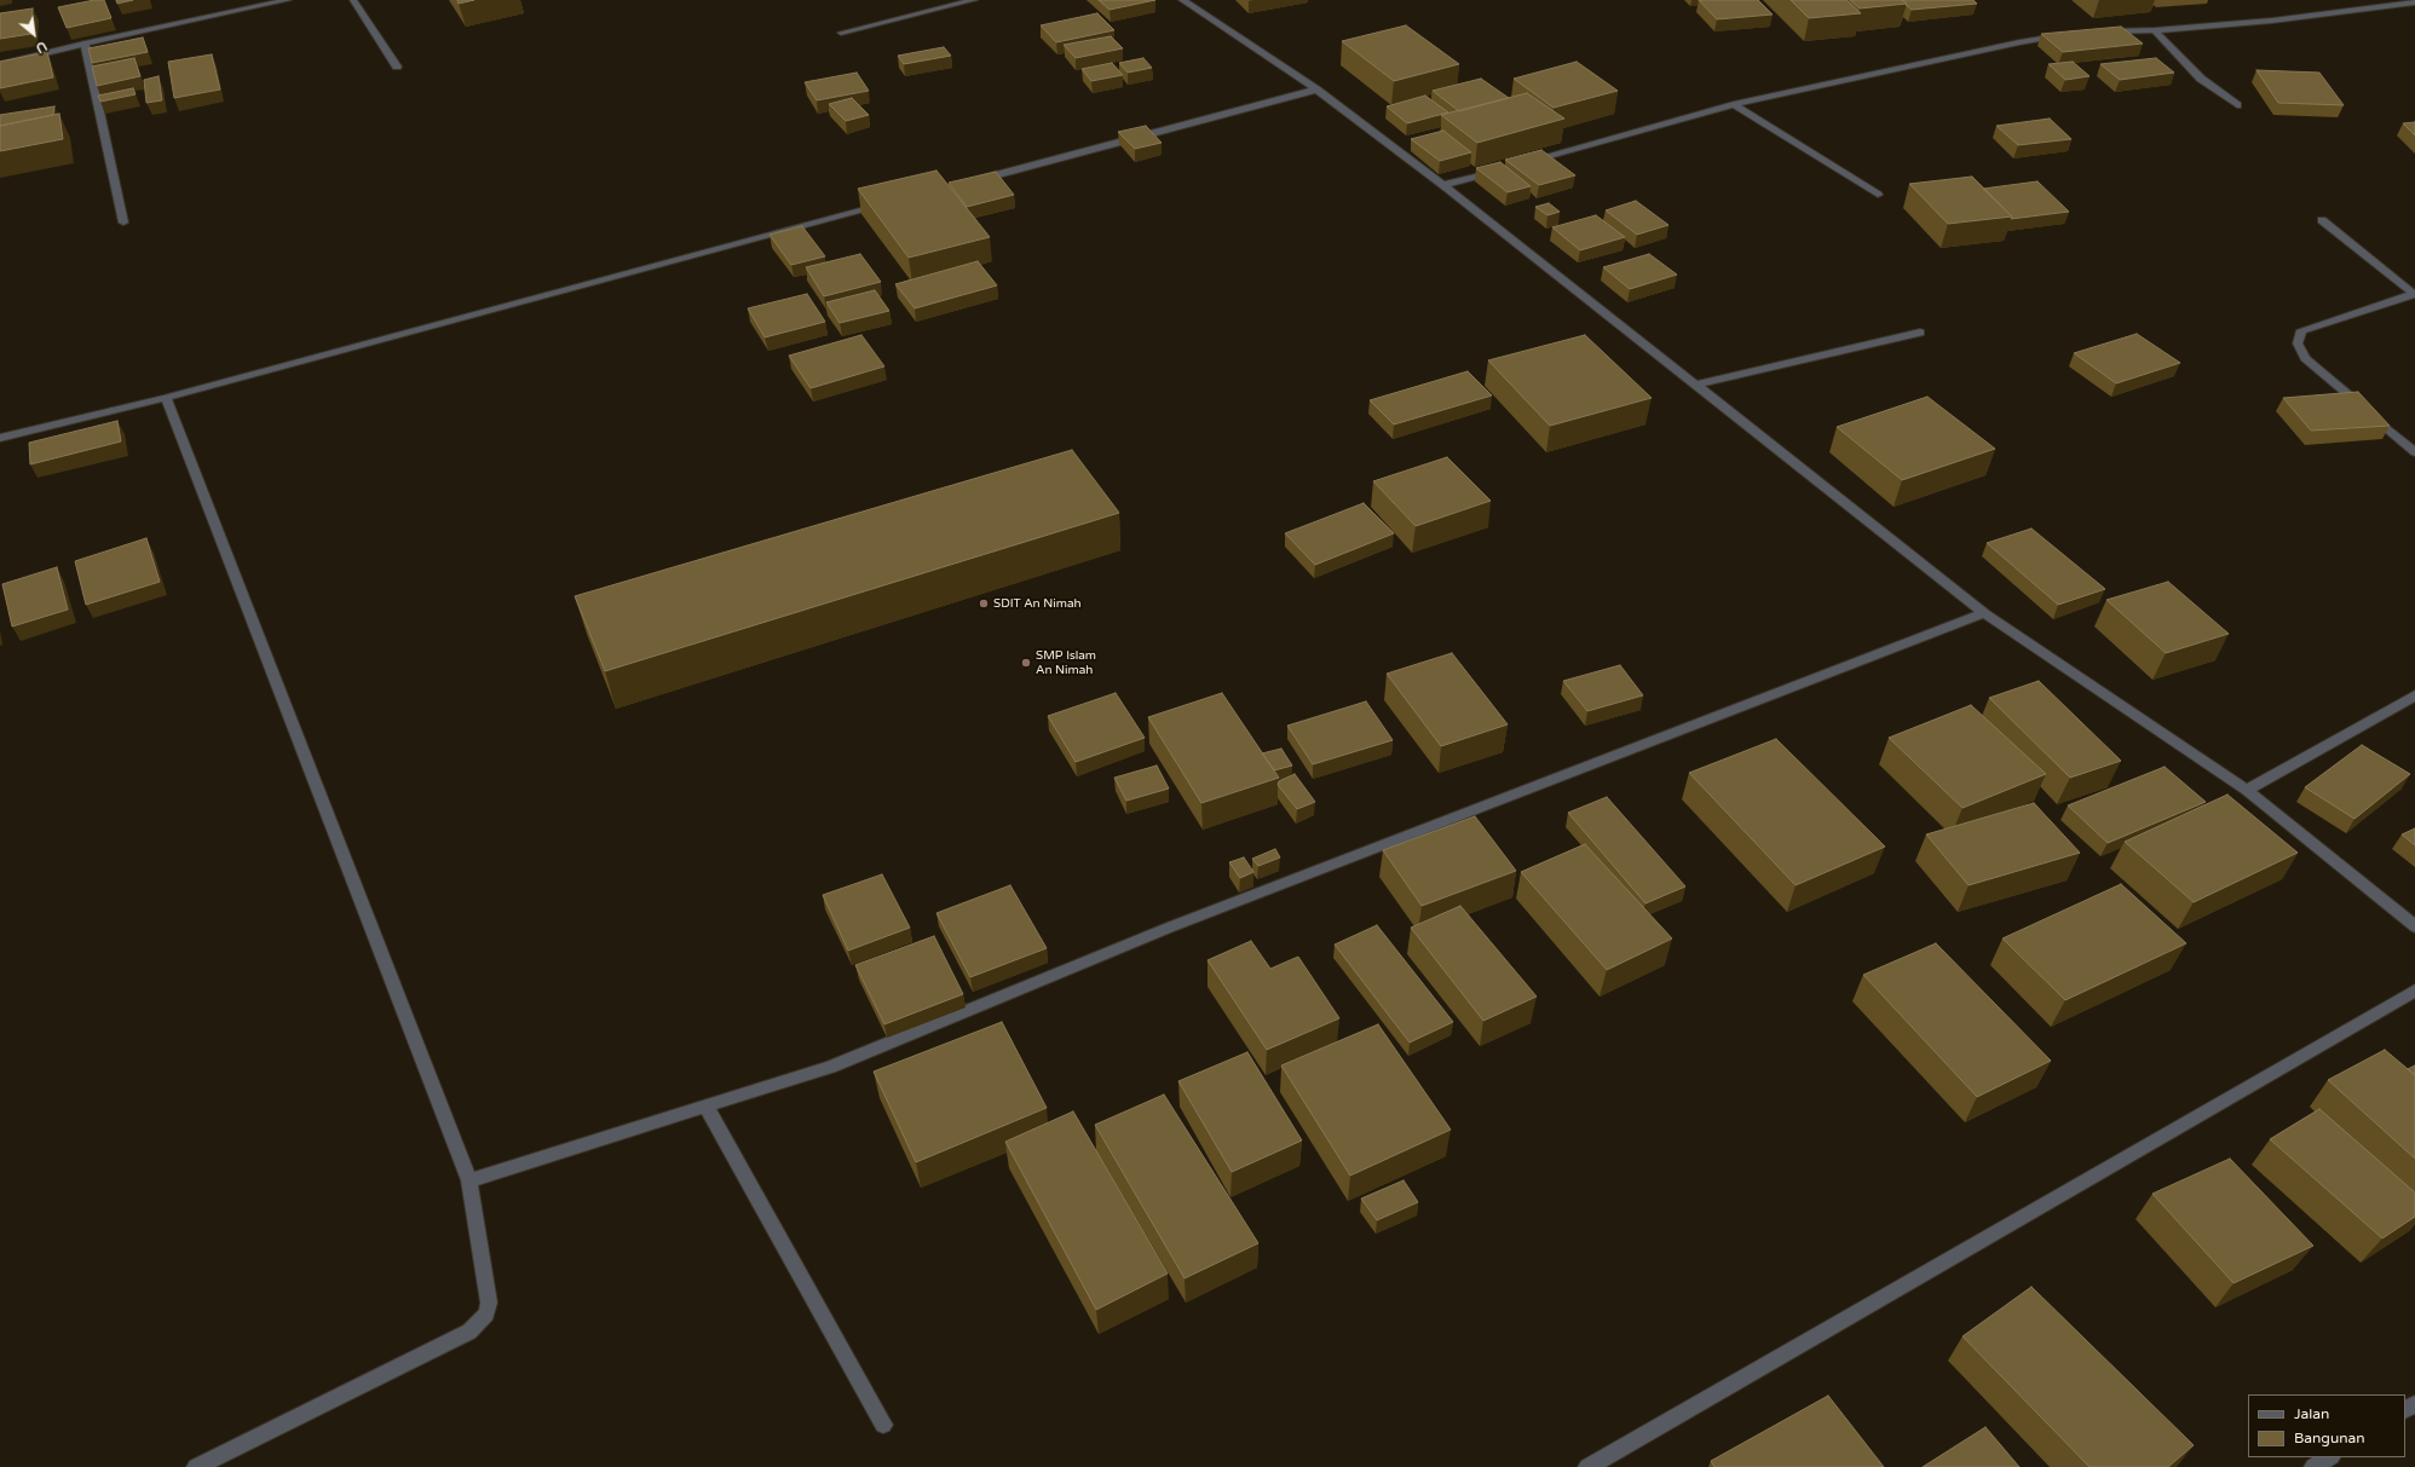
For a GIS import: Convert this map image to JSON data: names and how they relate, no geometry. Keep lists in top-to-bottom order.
{
  "places": ["SDIT An Nimah", "SMP Islam An Nimah"],
  "legend": ["Jalan", "Bangunan"],
  "north": "bottom right"
}
